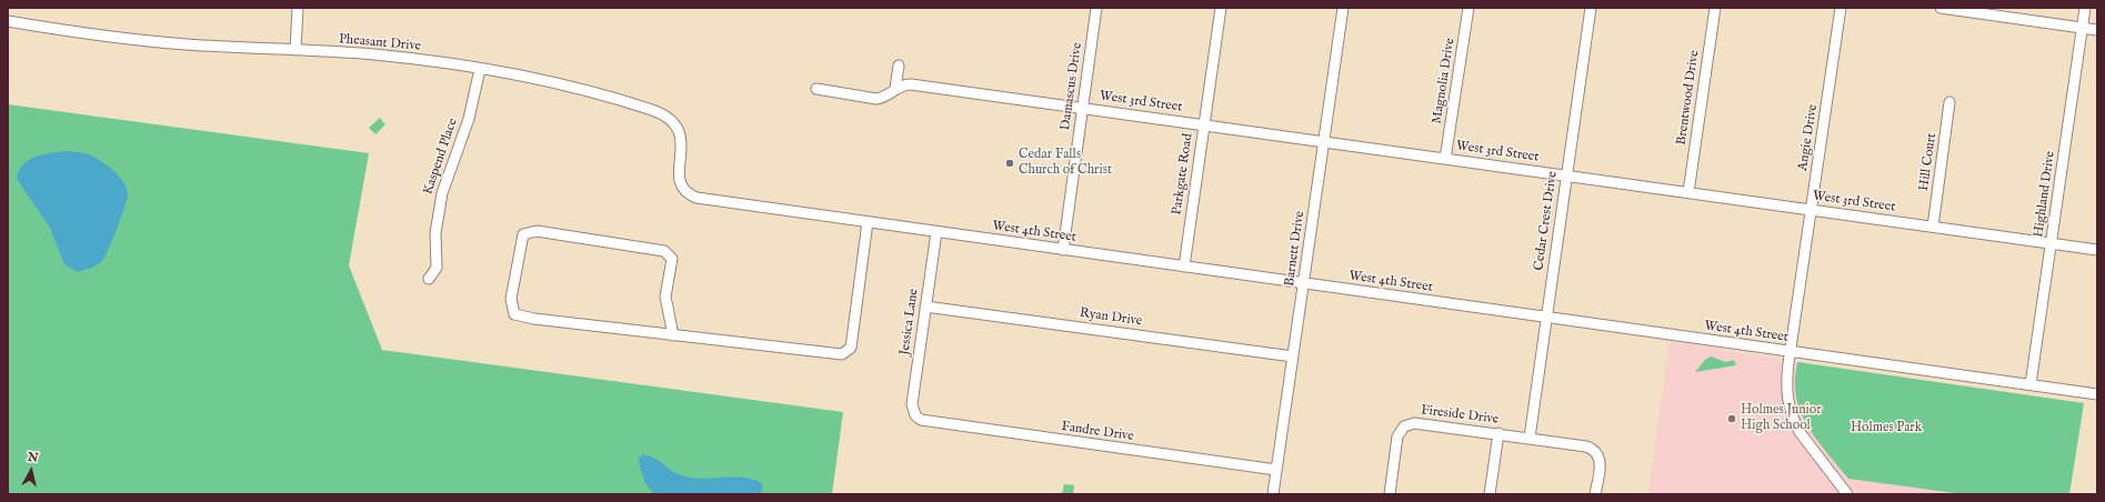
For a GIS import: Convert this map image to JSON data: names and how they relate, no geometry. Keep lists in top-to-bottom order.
{
  "streets": {
    "street": [
      "Pheasant Drive",
      "Magnolia Drive",
      "Damascus Drive",
      "Brentwood Drive",
      "West 3rd Street",
      "Angie Drive",
      "Kaspend Place",
      "Hill Court",
      "Parkgate Road",
      "Highland Drive",
      "Cedar Crest Drive",
      "West 4th Street",
      "Barnett Drive",
      "Ryan Drive",
      "Jessica Lane",
      "Fireside Drive",
      "Fandre Drive"
    ]
  },
  "crossings": [
    ["Pheasant Drive", "Kaspend Place"],
    ["Pheasant Drive", "West 4th Street"],
    ["Magnolia Drive", "West 3rd Street"],
    ["Damascus Drive", "West 3rd Street"],
    ["Damascus Drive", "West 4th Street"],
    ["Brentwood Drive", "West 3rd Street"],
    ["West 3rd Street", "Angie Drive"],
    ["West 3rd Street", "Hill Court"],
    ["West 3rd Street", "Parkgate Road"],
    ["West 3rd Street", "Highland Drive"],
    ["West 3rd Street", "Cedar Crest Drive"],
    ["West 3rd Street", "Barnett Drive"],
    ["Angie Drive", "West 4th Street"],
    ["Parkgate Road", "West 4th Street"],
    ["Highland Drive", "West 4th Street"],
    ["Cedar Crest Drive", "West 4th Street"],
    ["Cedar Crest Drive", "Fireside Drive"],
    ["West 4th Street", "Barnett Drive"],
    ["West 4th Street", "Jessica Lane"],
    ["Barnett Drive", "Ryan Drive"],
    ["Barnett Drive", "Fandre Drive"],
    ["Ryan Drive", "Jessica Lane"],
    ["Jessica Lane", "Fandre Drive"]
  ],
  "parks": ["Holmes Park"],
  "places": ["Cedar Falls Church of Christ", "Holmes Junior High School"],
  "north": "top"
}
